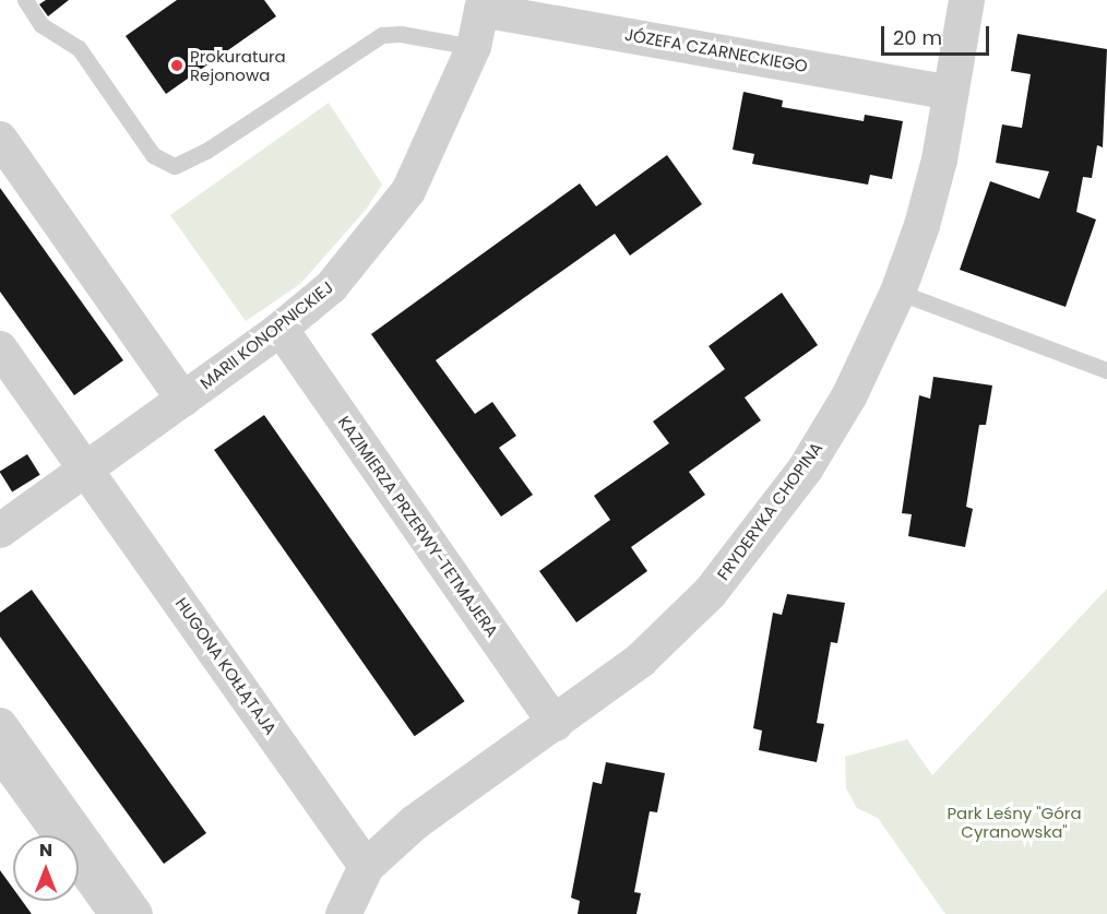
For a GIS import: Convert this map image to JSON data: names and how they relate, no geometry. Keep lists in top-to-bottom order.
{
  "streets": {
    "street": [
      "JÓZEFA CZARNECKIEGO",
      "MARII KONOPNICKIEJ",
      "FRYDERYKA CHOPINA",
      "KAZIMIERZA PRZERWY-TETMAJERA",
      "HUGONA KOŁŁĄTAJA"
    ]
  },
  "crossings": [
    ["JÓZEFA CZARNECKIEGO", "MARII KONOPNICKIEJ"],
    ["JÓZEFA CZARNECKIEGO", "FRYDERYKA CHOPINA"],
    ["MARII KONOPNICKIEJ", "KAZIMIERZA PRZERWY-TETMAJERA"],
    ["MARII KONOPNICKIEJ", "HUGONA KOŁŁĄTAJA"],
    ["FRYDERYKA CHOPINA", "KAZIMIERZA PRZERWY-TETMAJERA"],
    ["FRYDERYKA CHOPINA", "HUGONA KOŁŁĄTAJA"]
  ],
  "parks": ["Park Leśny \"Góra Cyranowska\""],
  "places": ["Prokuratura Rejonowa"],
  "scale_bar": "20 m",
  "north": "top"
}
